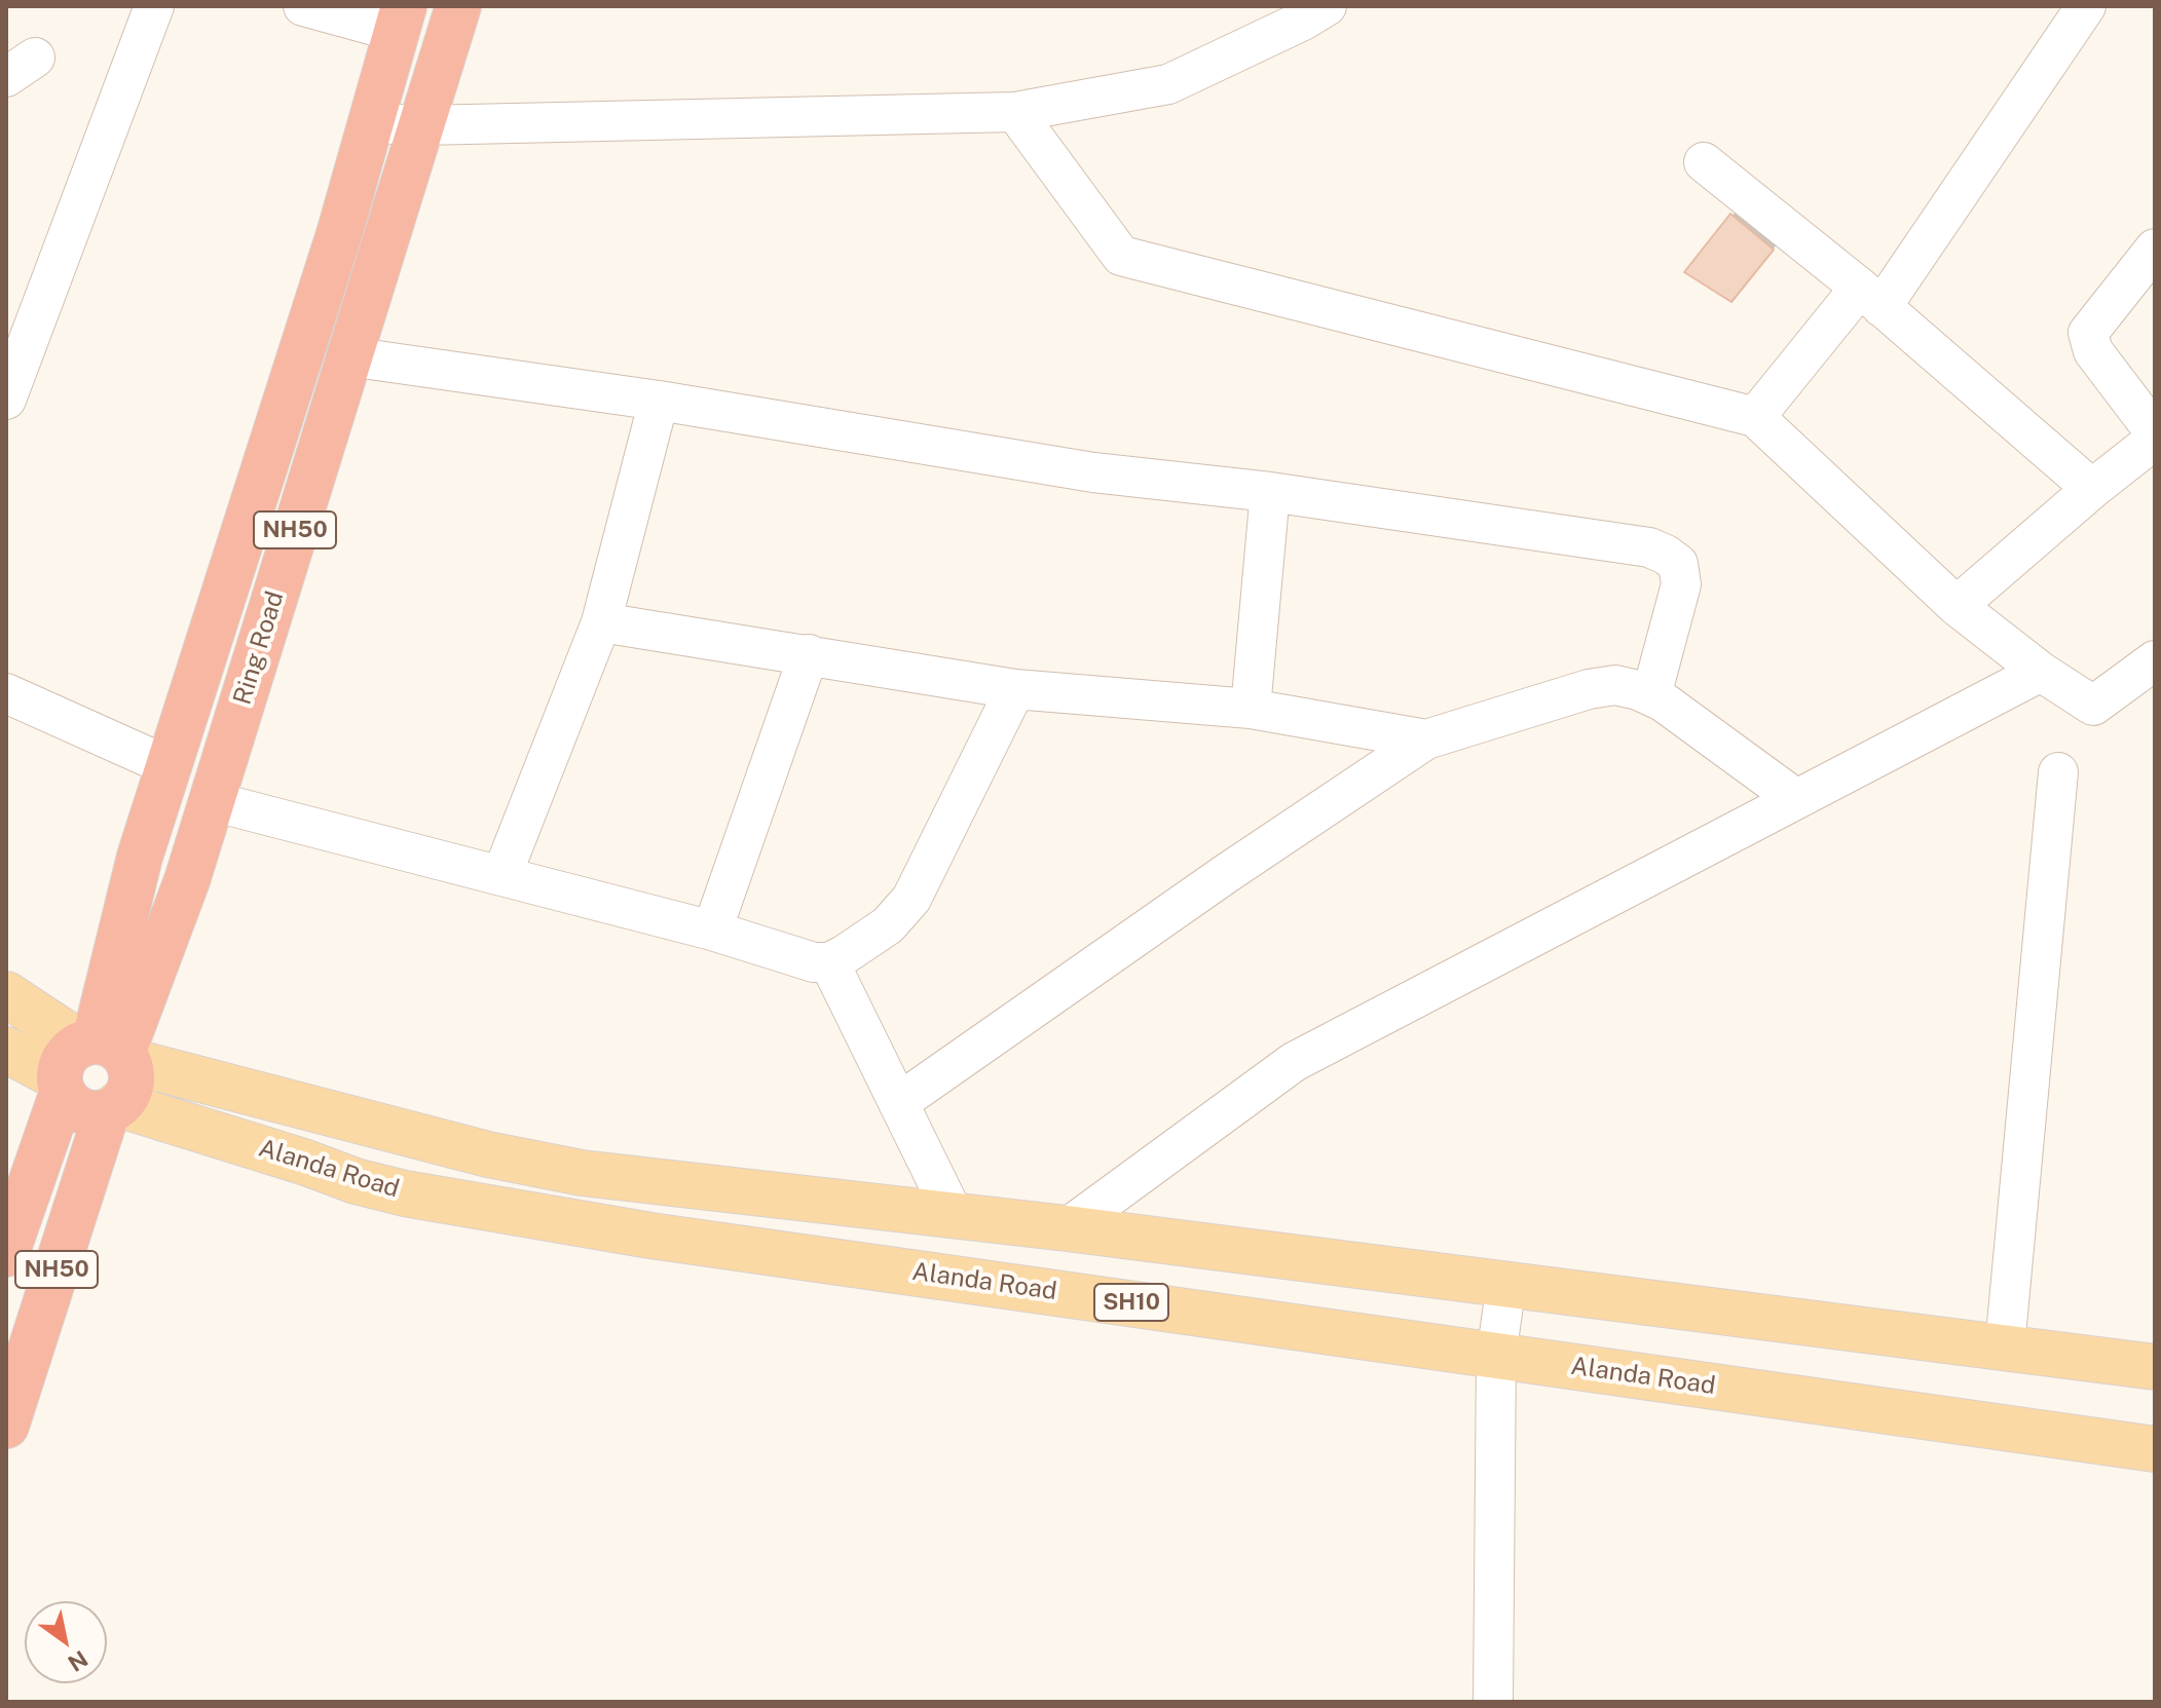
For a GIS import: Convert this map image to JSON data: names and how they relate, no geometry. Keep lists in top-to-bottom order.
{
  "streets": {
    "highway": ["NH50", "Ring Road"],
    "main road": ["Alanda Road", "SH10"]
  },
  "crossings": [
    ["NH50", "Alanda Road"]
  ],
  "north": "bottom right"
}
